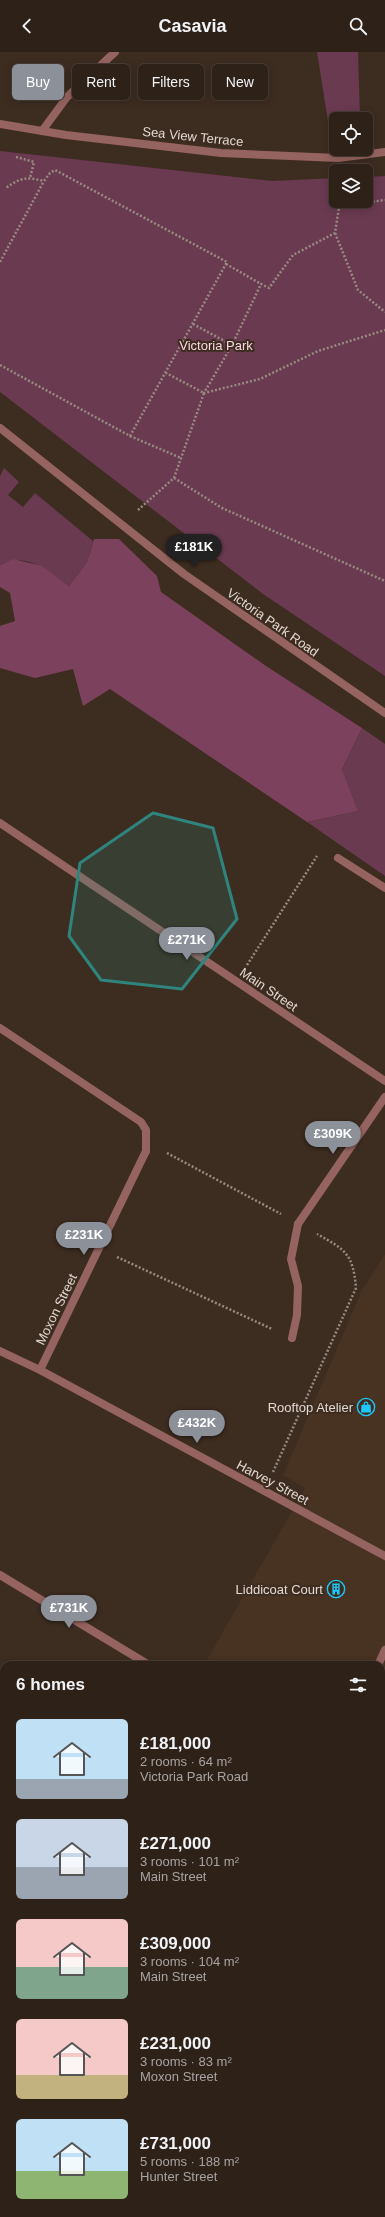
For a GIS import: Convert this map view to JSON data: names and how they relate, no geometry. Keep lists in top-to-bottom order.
{
  "streets": {
    "street": [
      "Sea View Terrace",
      "Victoria Park Road",
      "Main Street",
      "Moxon Street",
      "Harvey Street"
    ]
  },
  "crossings": [
    ["Moxon Street", "Harvey Street"]
  ],
  "parks": ["Victoria Park"],
  "places": {
    "shop": ["Rooftop Atelier"],
    "building": ["Liddicoat Court"]
  },
  "page": {
    "header": "Casavia",
    "chip": [
      "Buy",
      "Rent",
      "Filters",
      "New"
    ],
    "price": [
      "£181K",
      "£271K",
      "£309K",
      "£231K",
      "£432K",
      "£731K"
    ],
    "heading": "6 homes",
    "list": [
      {
        "name": "£181,000",
        "note": "2 rooms · 64 m² · Victoria Park Road"
      },
      {
        "name": "£271,000",
        "note": "3 rooms · 101 m² · Main Street"
      },
      {
        "name": "£309,000",
        "note": "3 rooms · 104 m² · Main Street"
      },
      {
        "name": "£231,000",
        "note": "3 rooms · 83 m² · Moxon Street"
      },
      {
        "name": "£731,000",
        "note": "5 rooms · 188 m² · Hunter Street"
      }
    ]
  }
}
